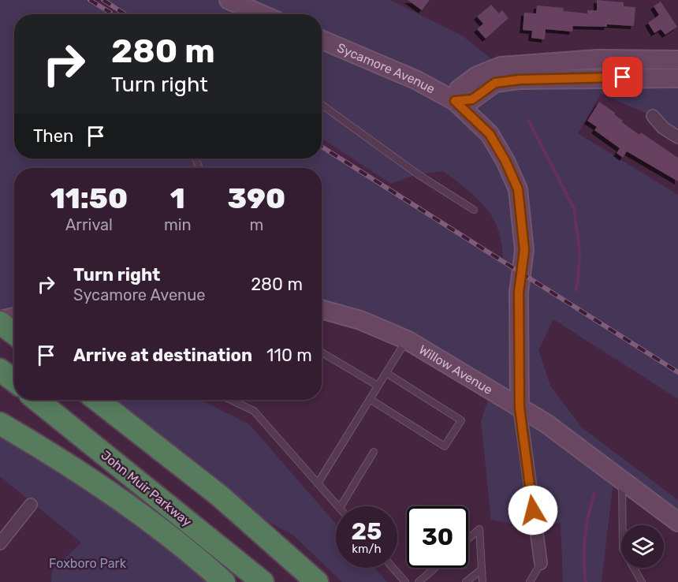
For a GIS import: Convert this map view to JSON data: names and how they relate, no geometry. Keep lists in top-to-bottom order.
{
  "streets": {
    "highway": ["John Muir Parkway"],
    "street": ["Sycamore Avenue", "Willow Avenue"]
  },
  "crossings": [
    ["Sycamore Avenue", "Willow Avenue"]
  ],
  "parks": ["Foxboro Park"],
  "page": {
    "turn": ["280 m", "Turn right"],
    "then": "Then",
    "eta": [
      "11:50",
      "Arrival",
      "1",
      "min",
      "390",
      "m"
    ],
    "list": [
      {
        "name": "Turn right",
        "note": "Sycamore Avenue",
        "value": "280 m"
      },
      {
        "name": "Arrive at destination",
        "value": "110 m"
      }
    ],
    "speed": "25 km/h",
    "limit": "30"
  }
}
